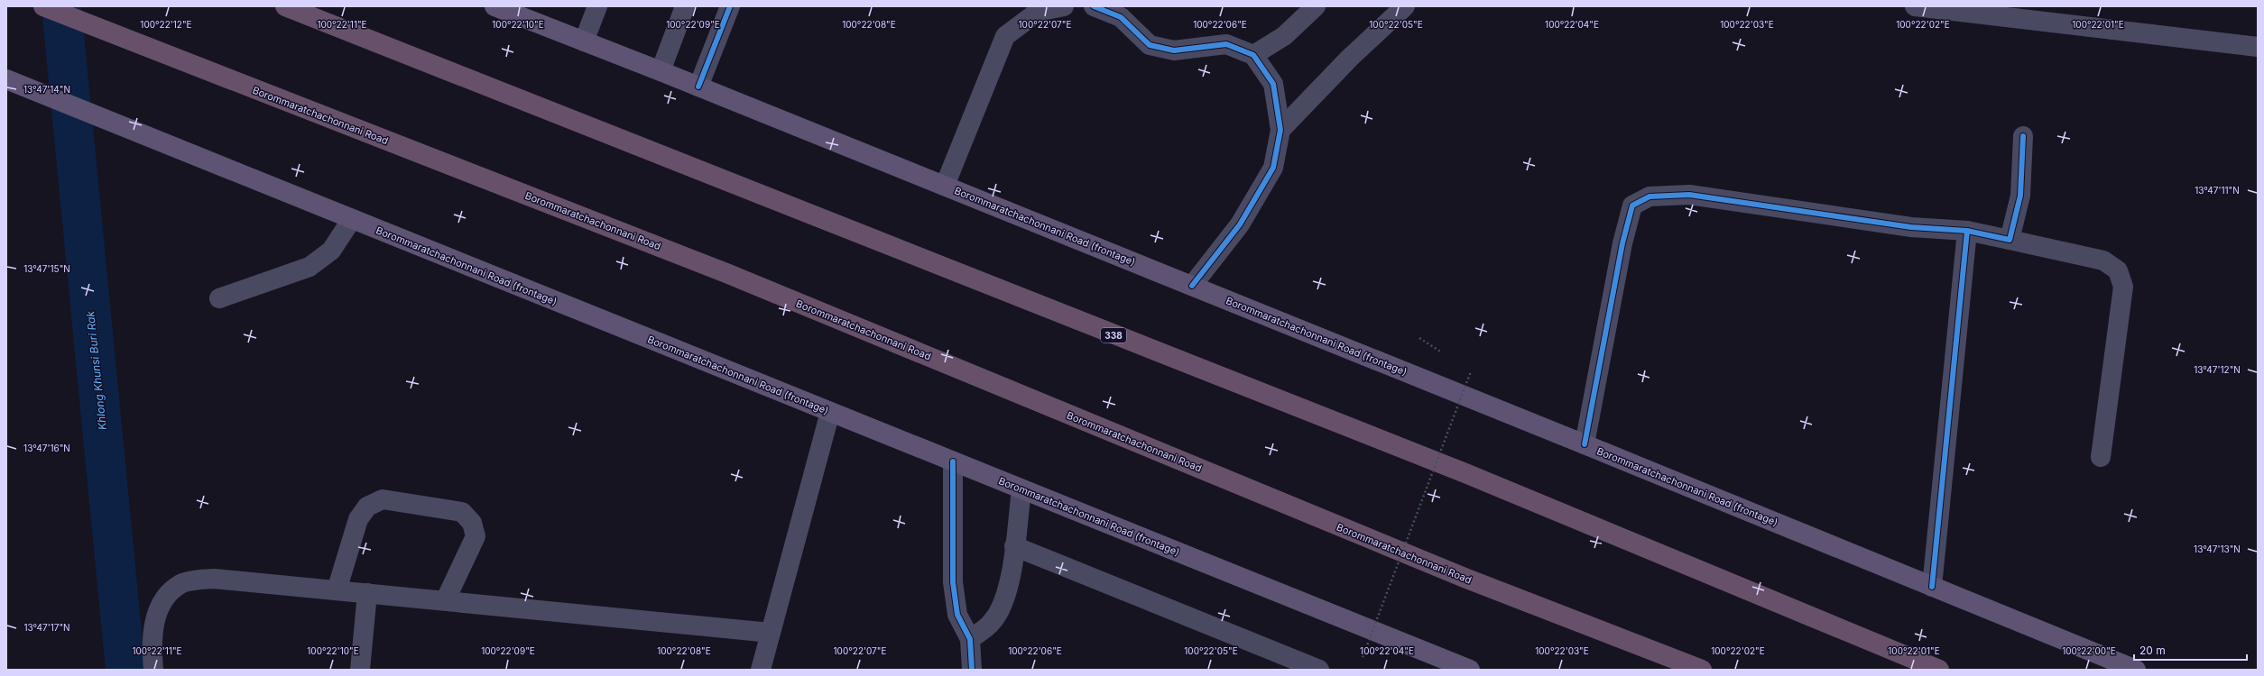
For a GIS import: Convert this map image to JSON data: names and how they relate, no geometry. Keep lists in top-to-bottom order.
{
  "streets": {
    "highway": ["Borommaratchachonnani Road", "338"],
    "main road": ["Borommaratchachonnani Road (frontage)"]
  },
  "water": ["Khlong Khunsi Buri Rak"],
  "scale_bar": "20 m",
  "coordinates": [
    "100°22'12\"E",
    "100°22'11\"E",
    "100°22'10\"E",
    "100°22'09\"E",
    "100°22'08\"E",
    "100°22'07\"E",
    "100°22'06\"E",
    "100°22'05\"E",
    "100°22'04\"E",
    "100°22'03\"E",
    "100°22'02\"E",
    "100°22'01\"E",
    "13°47'14\"N",
    "13°47'11\"N",
    "13°47'15\"N",
    "13°47'12\"N",
    "13°47'16\"N",
    "13°47'13\"N",
    "13°47'17\"N",
    "100°22'00\"E"
  ]
}
